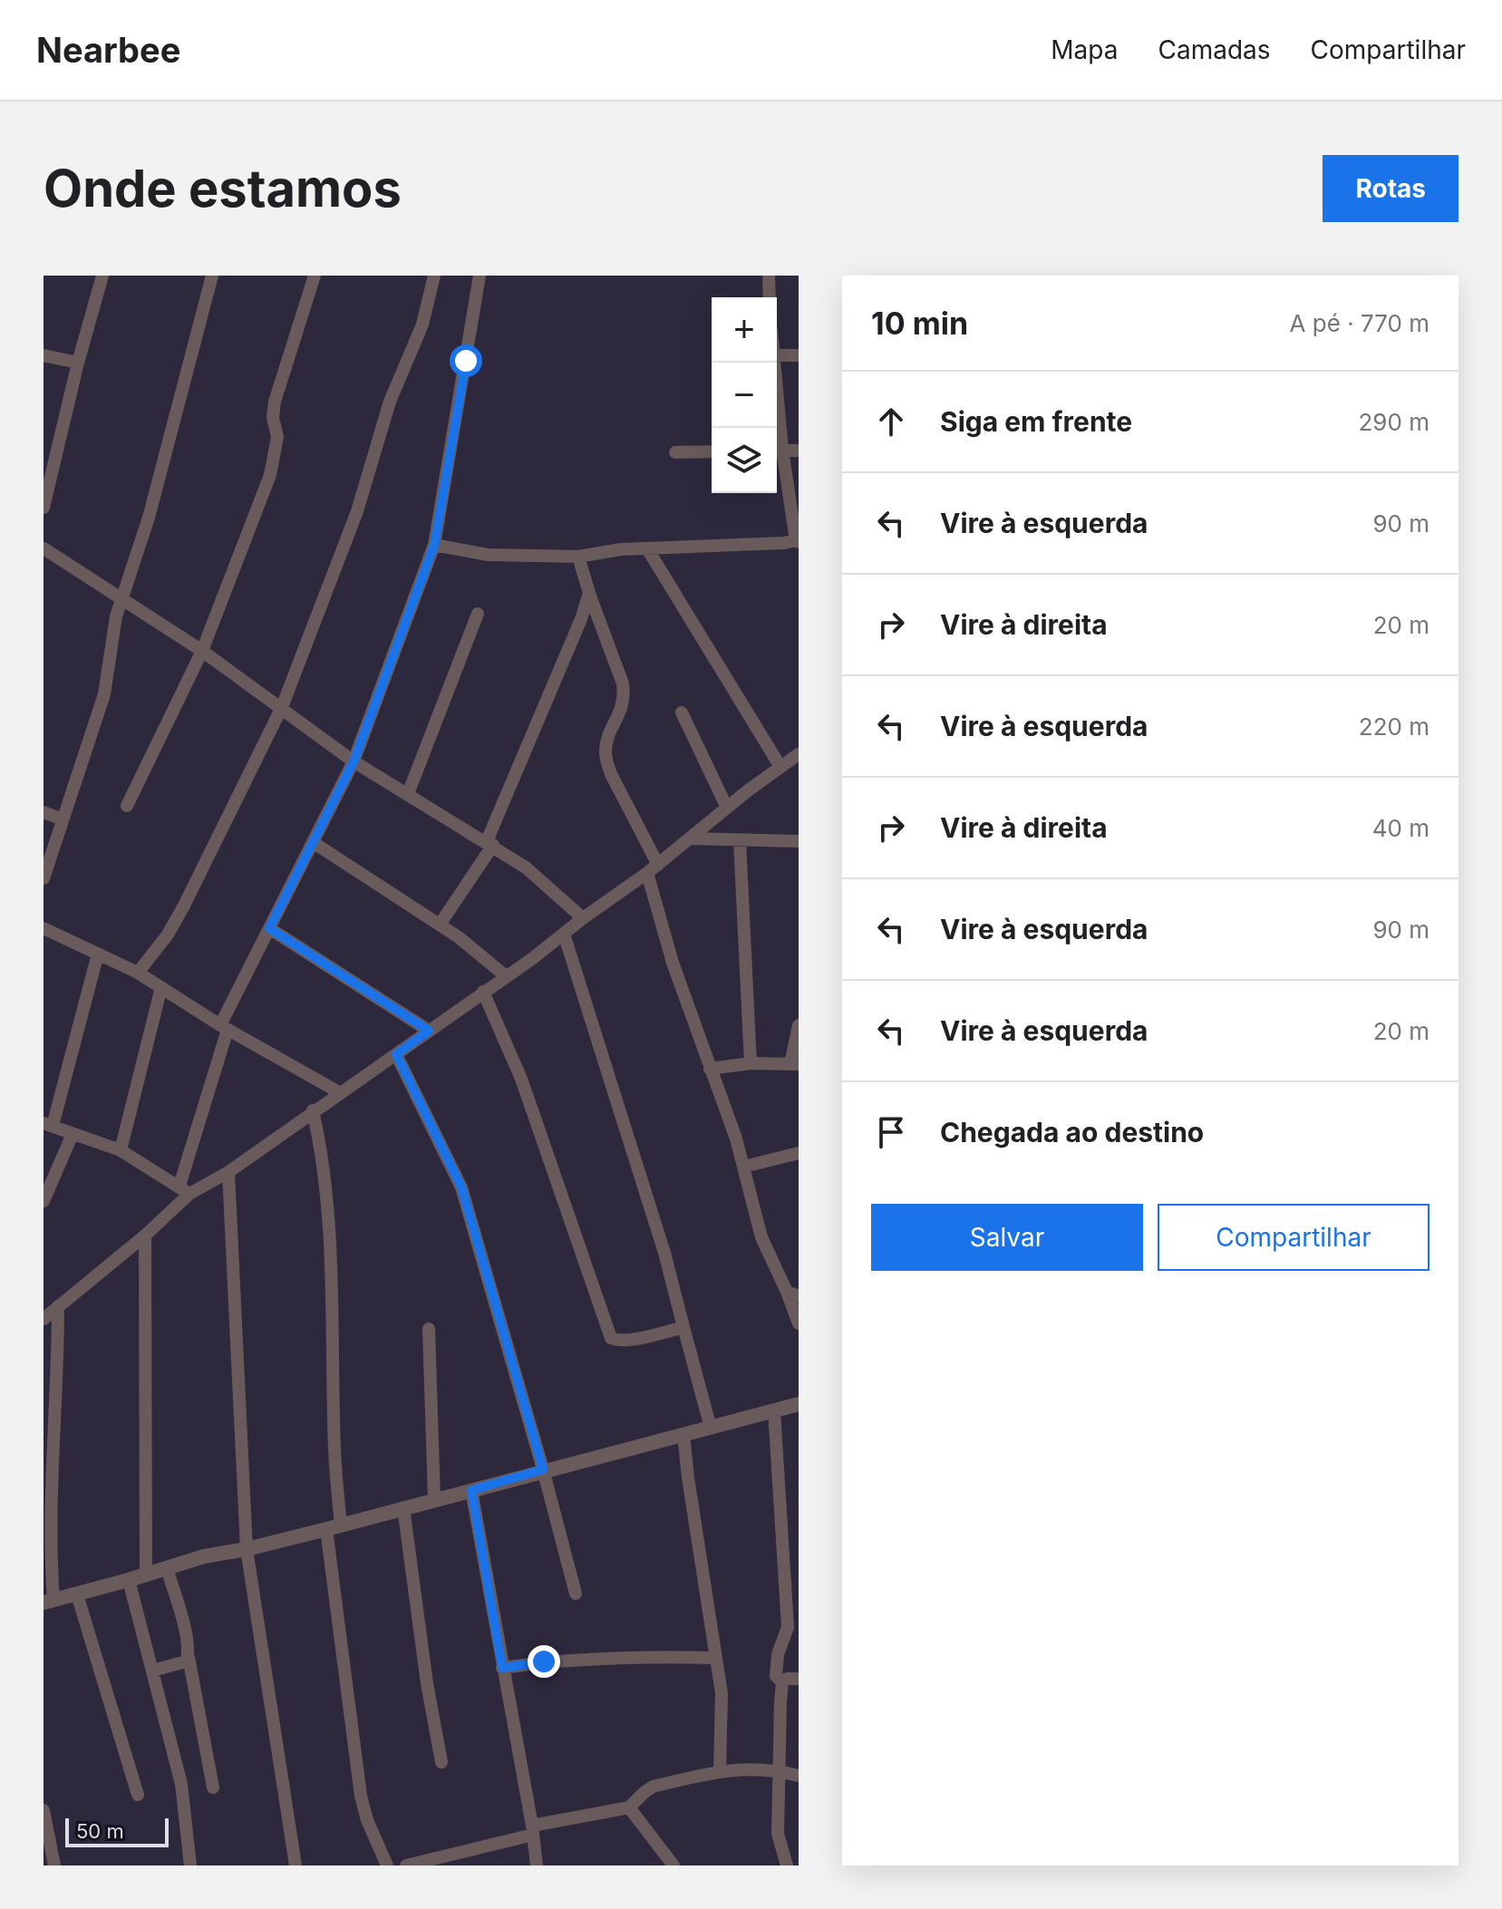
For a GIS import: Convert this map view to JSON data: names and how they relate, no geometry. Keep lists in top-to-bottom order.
{
  "scale_bar": "50 m",
  "page": {
    "header": "Nearbee",
    "nav": ["Mapa", "Camadas", "Compartilhar"],
    "buttons": [
      "Rotas",
      ["Salvar", "Compartilhar"]
    ],
    "title": "Onde estamos",
    "heading": ["10 min", "A pé · 770 m"],
    "map_buttons": ["+", "−"],
    "list": [
      ["Siga em frente", "290 m"],
      ["Vire à esquerda", "90 m"],
      ["Vire à direita", "20 m"],
      ["Vire à esquerda", "220 m"],
      ["Vire à direita", "40 m"],
      ["Vire à esquerda", "90 m"],
      ["Vire à esquerda", "20 m"],
      "Chegada ao destino"
    ],
    "scale": "50 m"
  }
}
